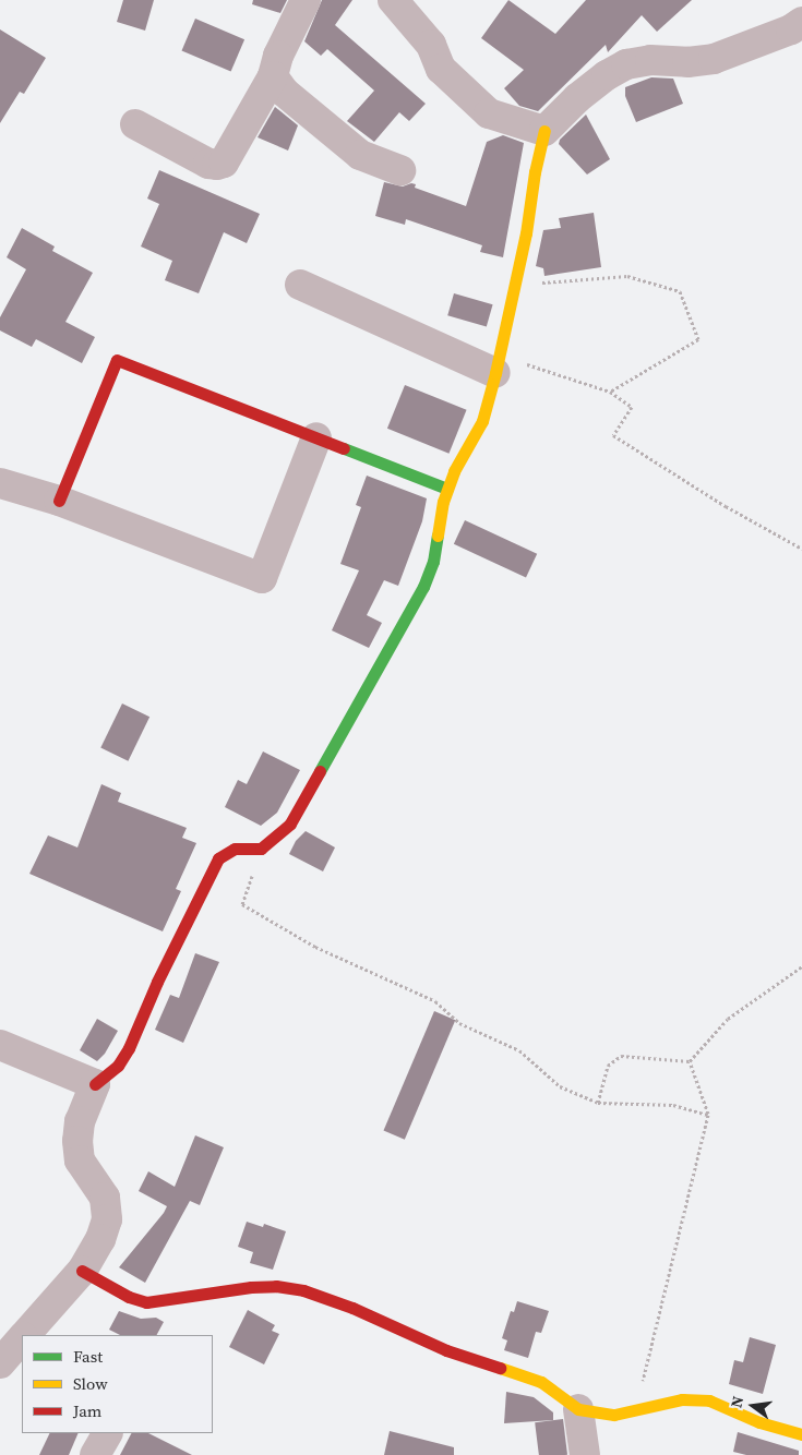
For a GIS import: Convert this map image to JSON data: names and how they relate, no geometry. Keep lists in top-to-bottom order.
{
  "legend": ["Fast", "Slow", "Jam"],
  "north": "left"
}
